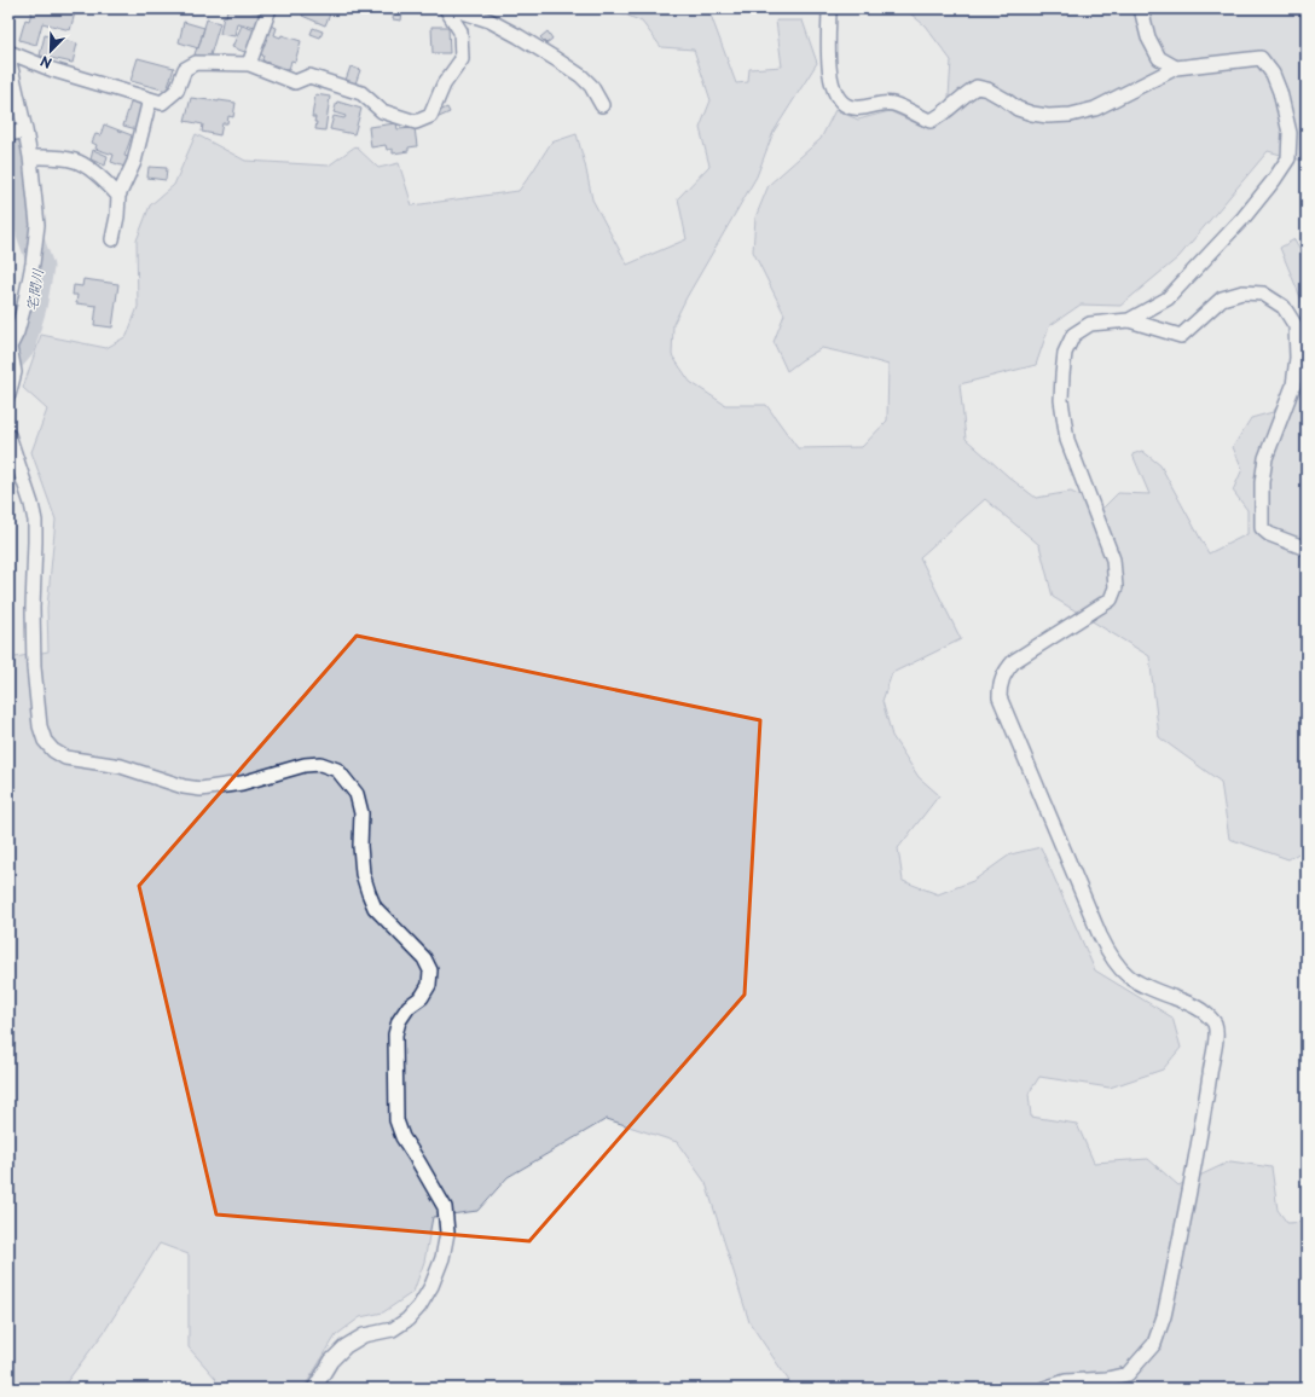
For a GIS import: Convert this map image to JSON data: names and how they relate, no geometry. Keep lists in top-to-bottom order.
{
  "water": ["宅間川"],
  "north": "bottom left"
}
